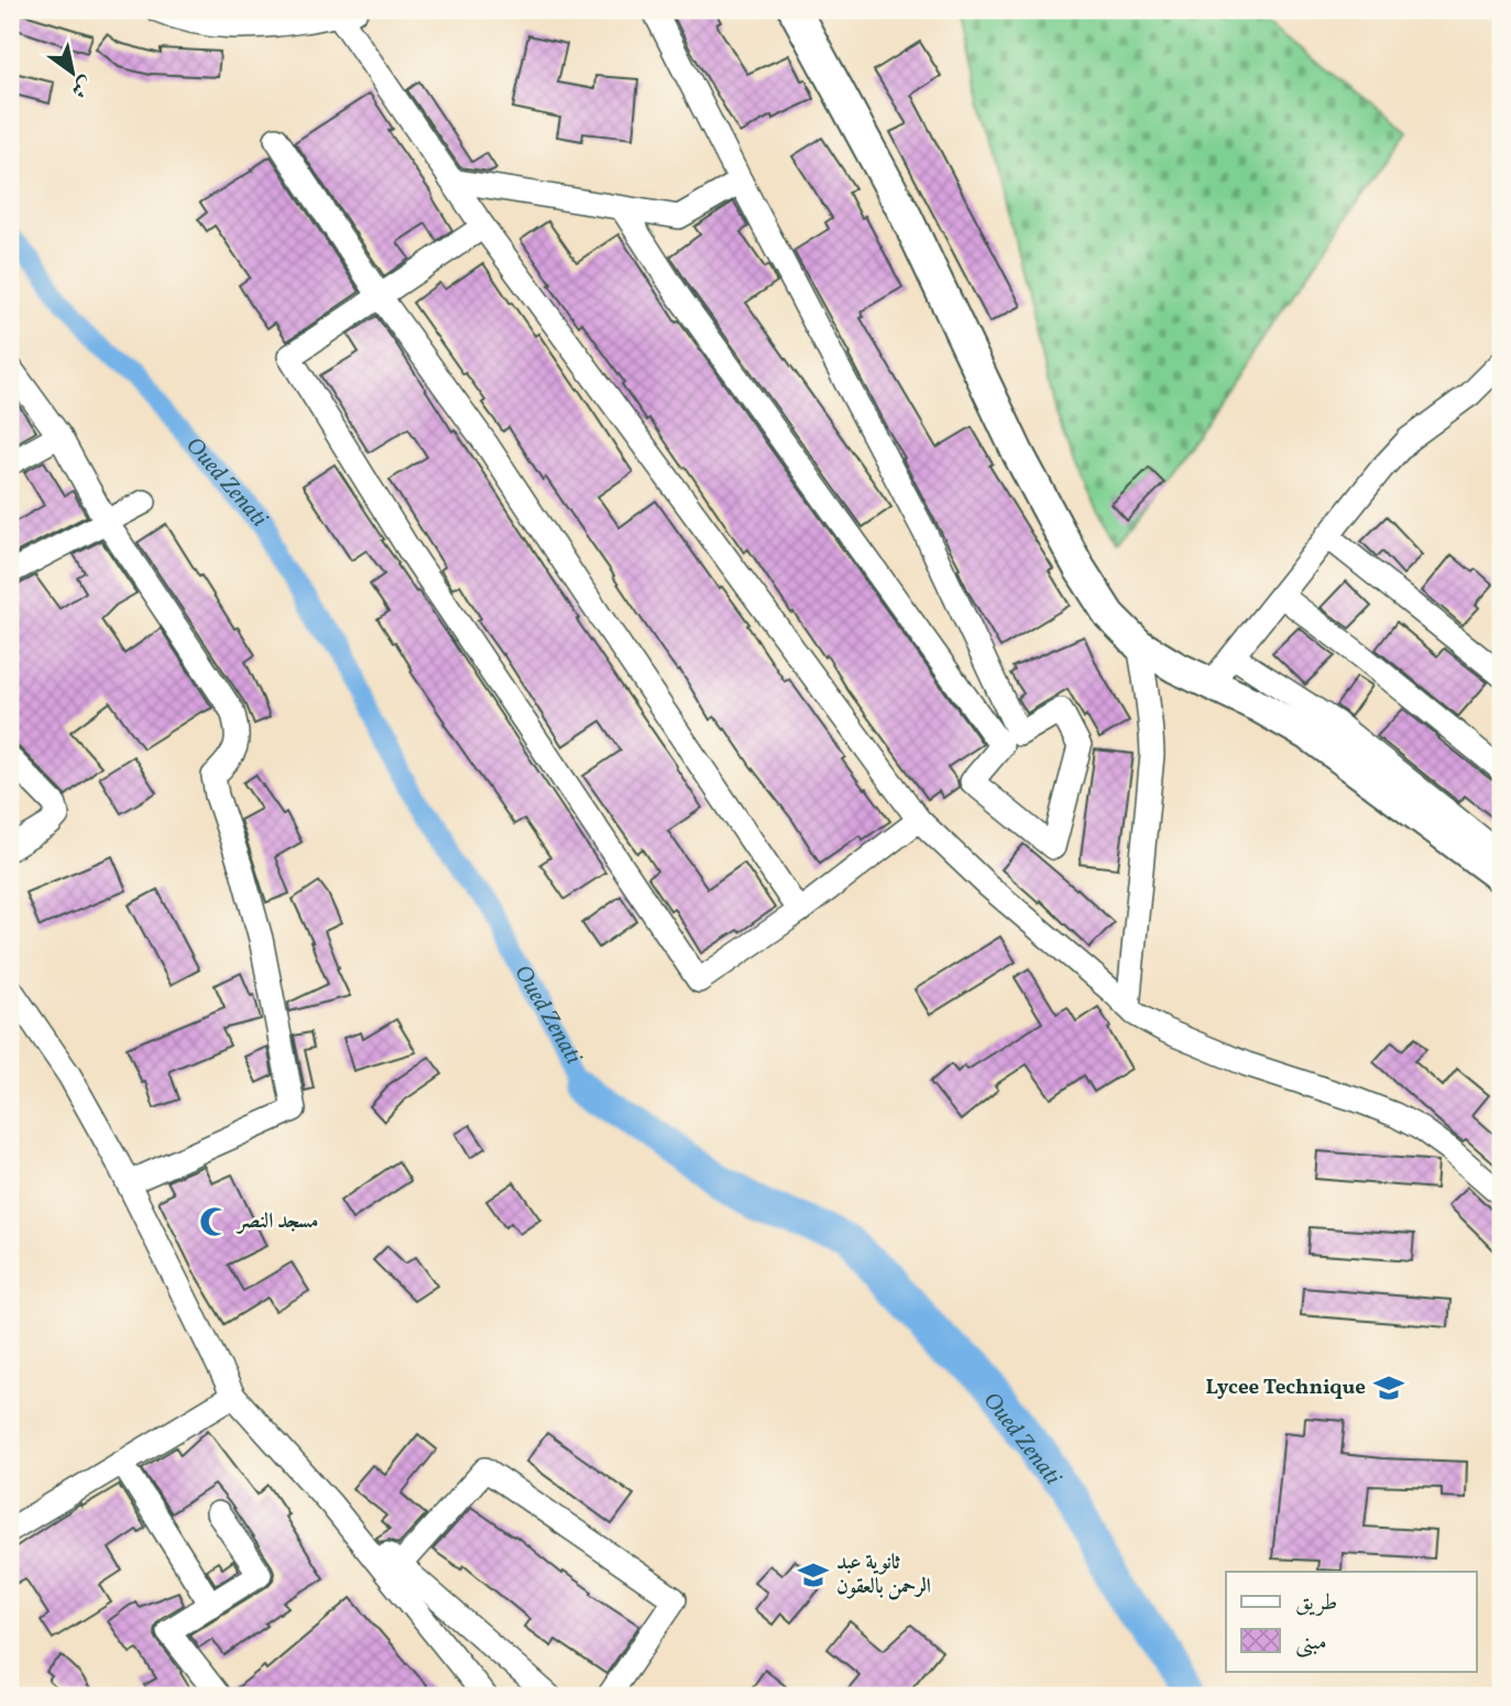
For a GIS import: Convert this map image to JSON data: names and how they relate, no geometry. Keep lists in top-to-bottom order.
{
  "water": ["Oued Zenati"],
  "places": {
    "mosque": ["مسجد النصر"],
    "school or university": ["Lycee Technique", "ثانوية عبد الرحمن بالعقون"]
  },
  "legend": ["طريق", "مبنى"],
  "north": "bottom right"
}
